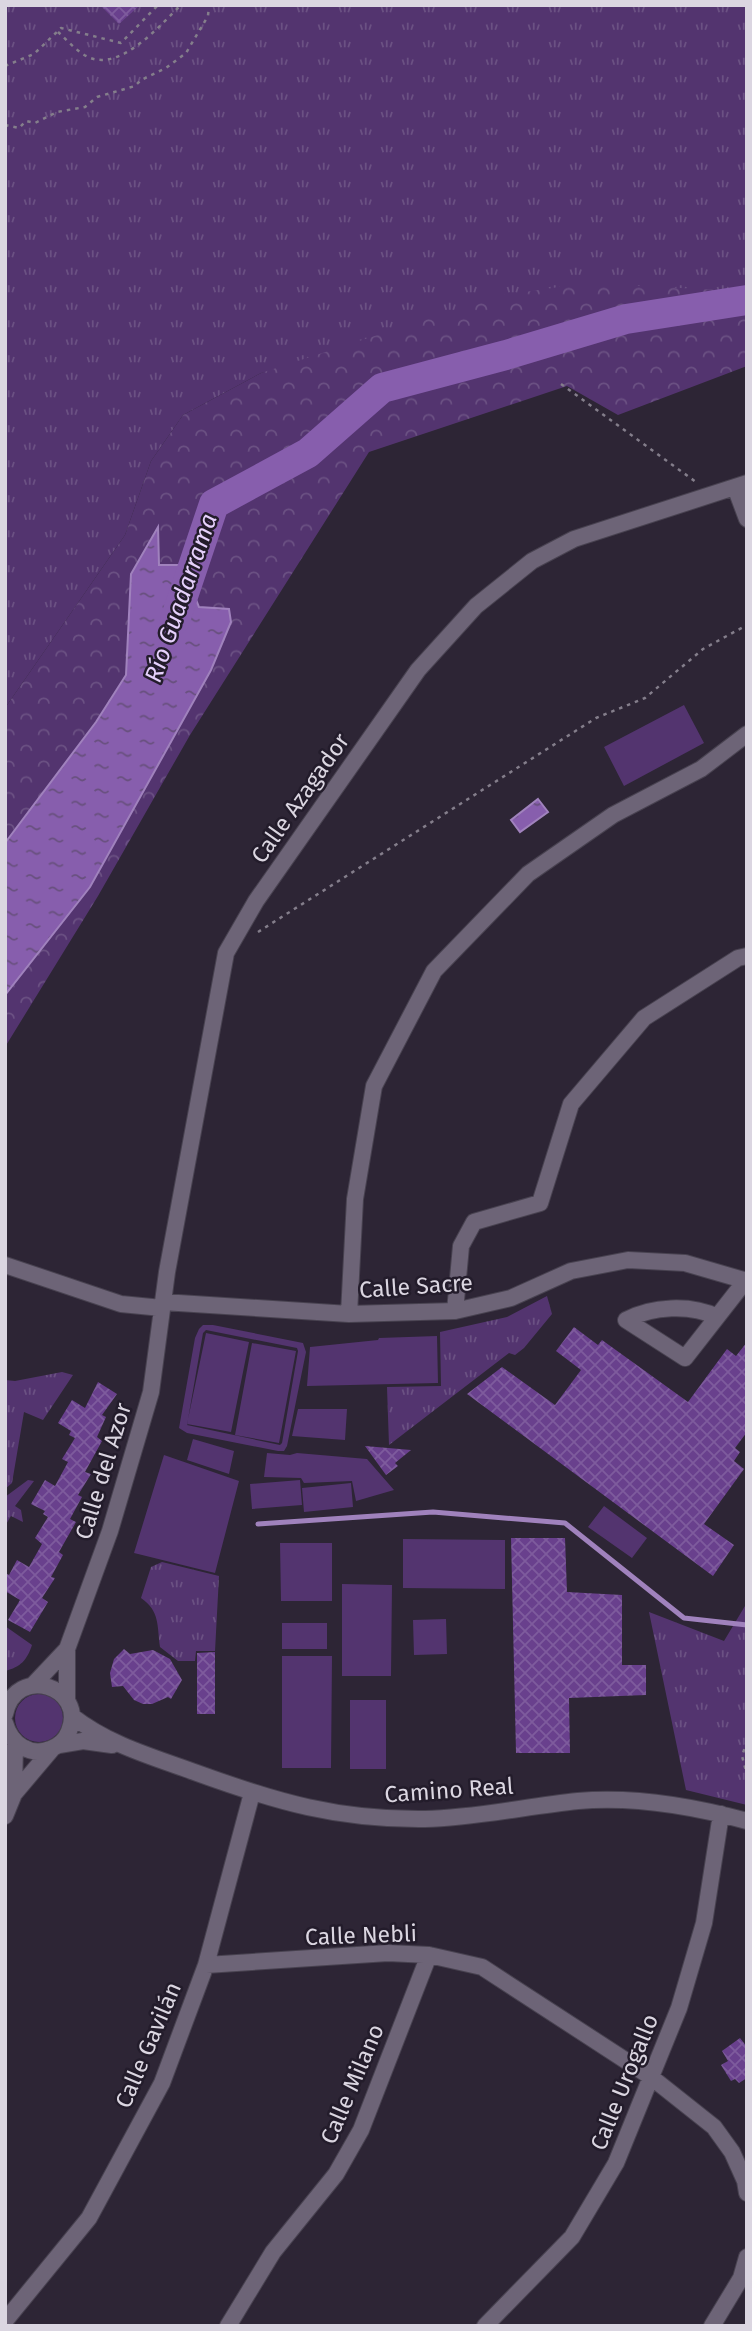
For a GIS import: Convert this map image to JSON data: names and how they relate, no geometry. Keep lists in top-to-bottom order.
{
  "streets": {
    "street": [
      "Calle Azagador",
      "Calle Sacre",
      "Calle del Azor",
      "Camino Real",
      "Calle Nebli",
      "Calle Gavilán",
      "Calle Urogallo",
      "Calle Milano"
    ]
  },
  "crossings": [
    ["Calle Azagador", "Calle Sacre"],
    ["Calle Azagador", "Calle del Azor"],
    ["Calle Sacre", "Calle del Azor"],
    ["Calle del Azor", "Camino Real"],
    ["Camino Real", "Calle Gavilán"],
    ["Camino Real", "Calle Urogallo"],
    ["Calle Nebli", "Calle Gavilán"],
    ["Calle Nebli", "Calle Urogallo"],
    ["Calle Nebli", "Calle Milano"]
  ],
  "water": ["Río Guadarrama"]
}
